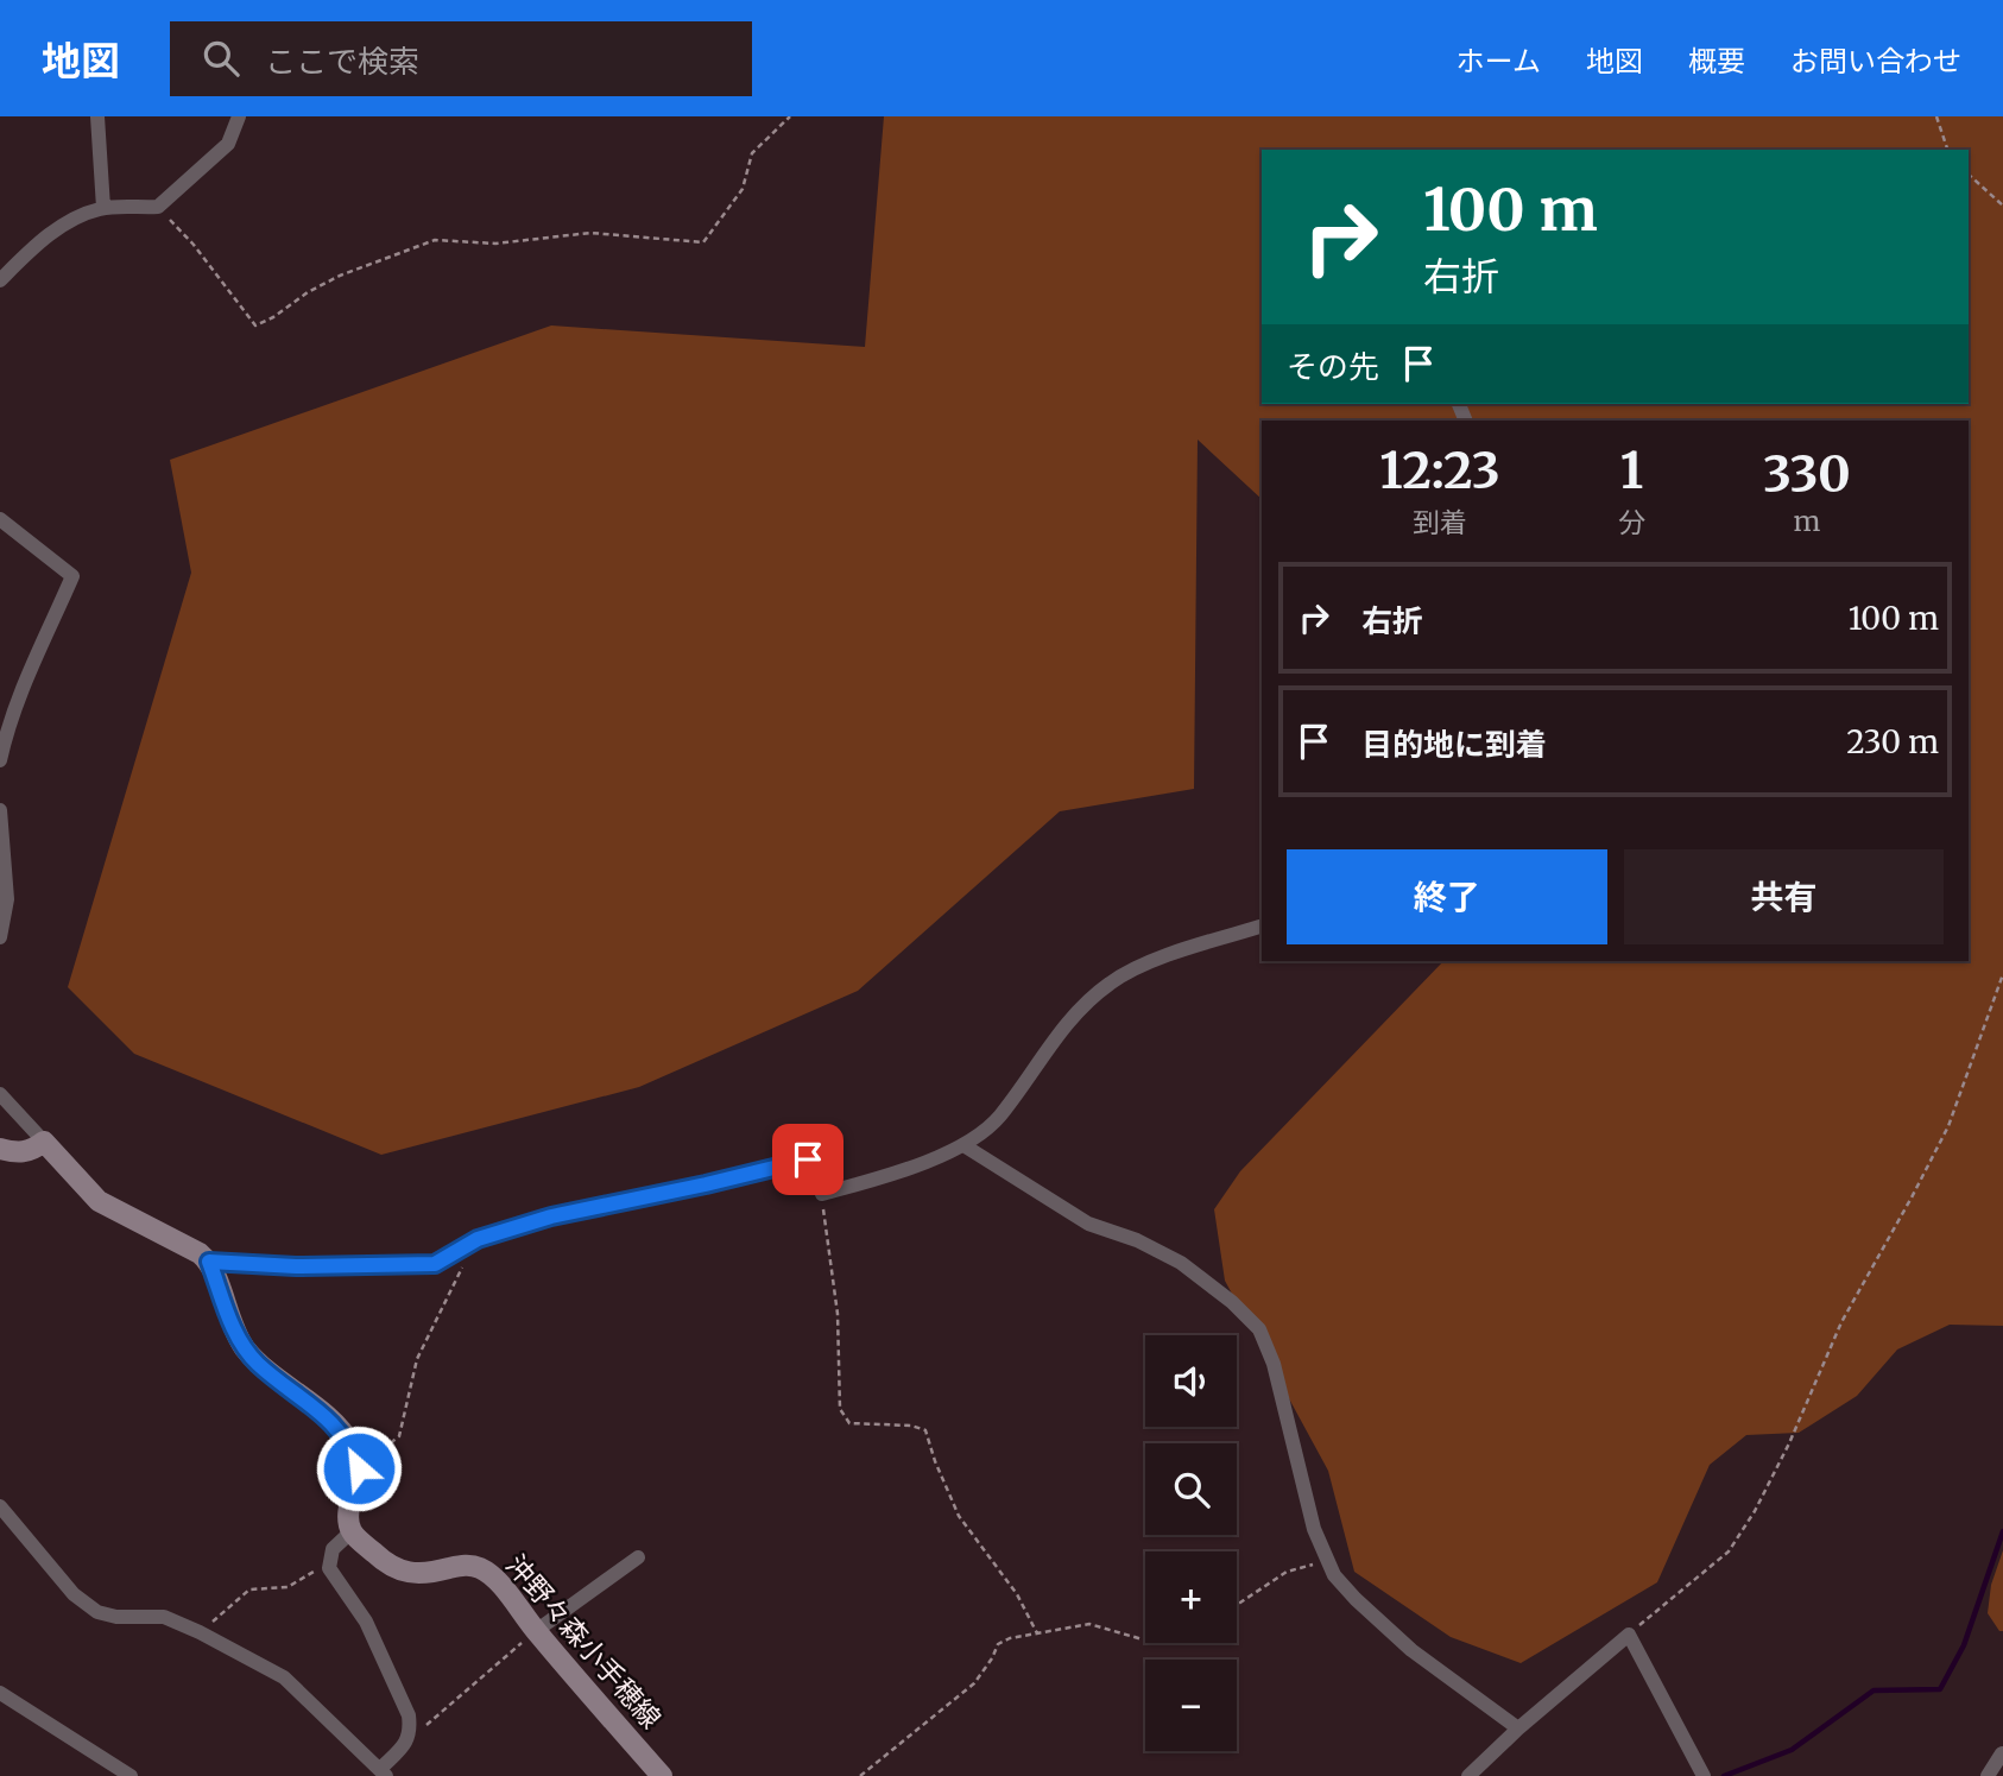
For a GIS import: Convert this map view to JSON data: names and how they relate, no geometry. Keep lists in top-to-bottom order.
{
  "streets": {
    "main road": ["沖野々森小手穂線"]
  },
  "page": {
    "header": "地図",
    "search": "ここで検索",
    "nav": [
      "ホーム",
      "地図",
      "概要",
      "お問い合わせ"
    ],
    "turn": ["100 m", "右折"],
    "then": "その先",
    "eta": [
      "12:23",
      "到着",
      "1",
      "分",
      "330",
      "m"
    ],
    "list": [
      {
        "name": "右折",
        "value": "100 m"
      },
      {
        "name": "目的地に到着",
        "value": "230 m"
      }
    ],
    "buttons": ["終了", "共有"],
    "map_buttons": ["+", "−"]
  }
}
